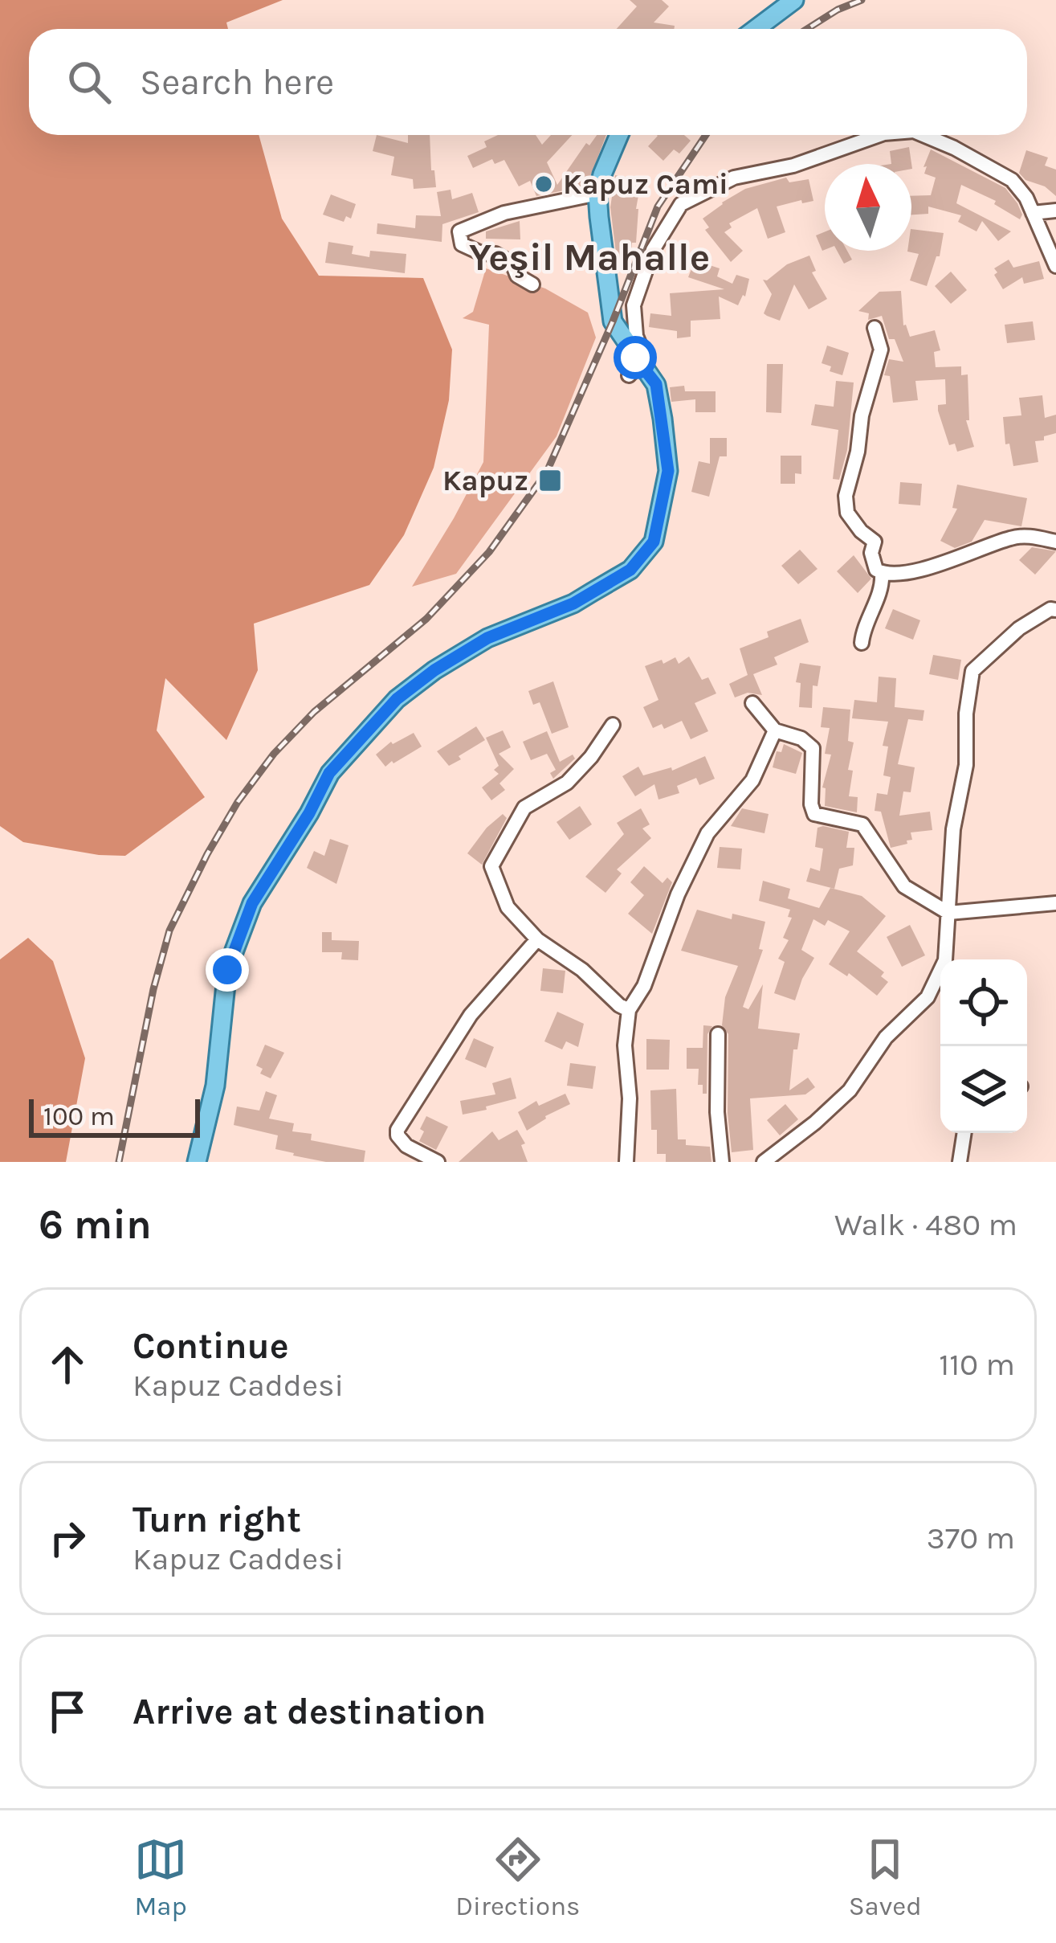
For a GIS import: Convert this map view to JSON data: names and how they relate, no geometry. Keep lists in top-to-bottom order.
{
  "districts": ["Yeşil Mahalle"],
  "places": {
    "other": ["Kapuz Cami"],
    "transit": ["Kapuz"]
  },
  "scale_bar": "100 m",
  "north": "top",
  "page": {
    "search": "Search here",
    "scale": "100 m",
    "heading": ["6 min", "Walk · 480 m"],
    "list": [
      ["Continue", "Kapuz Caddesi", "110 m"],
      ["Turn right", "Kapuz Caddesi", "370 m"],
      "Arrive at destination"
    ],
    "nav": ["Map", "Directions", "Saved"]
  }
}
